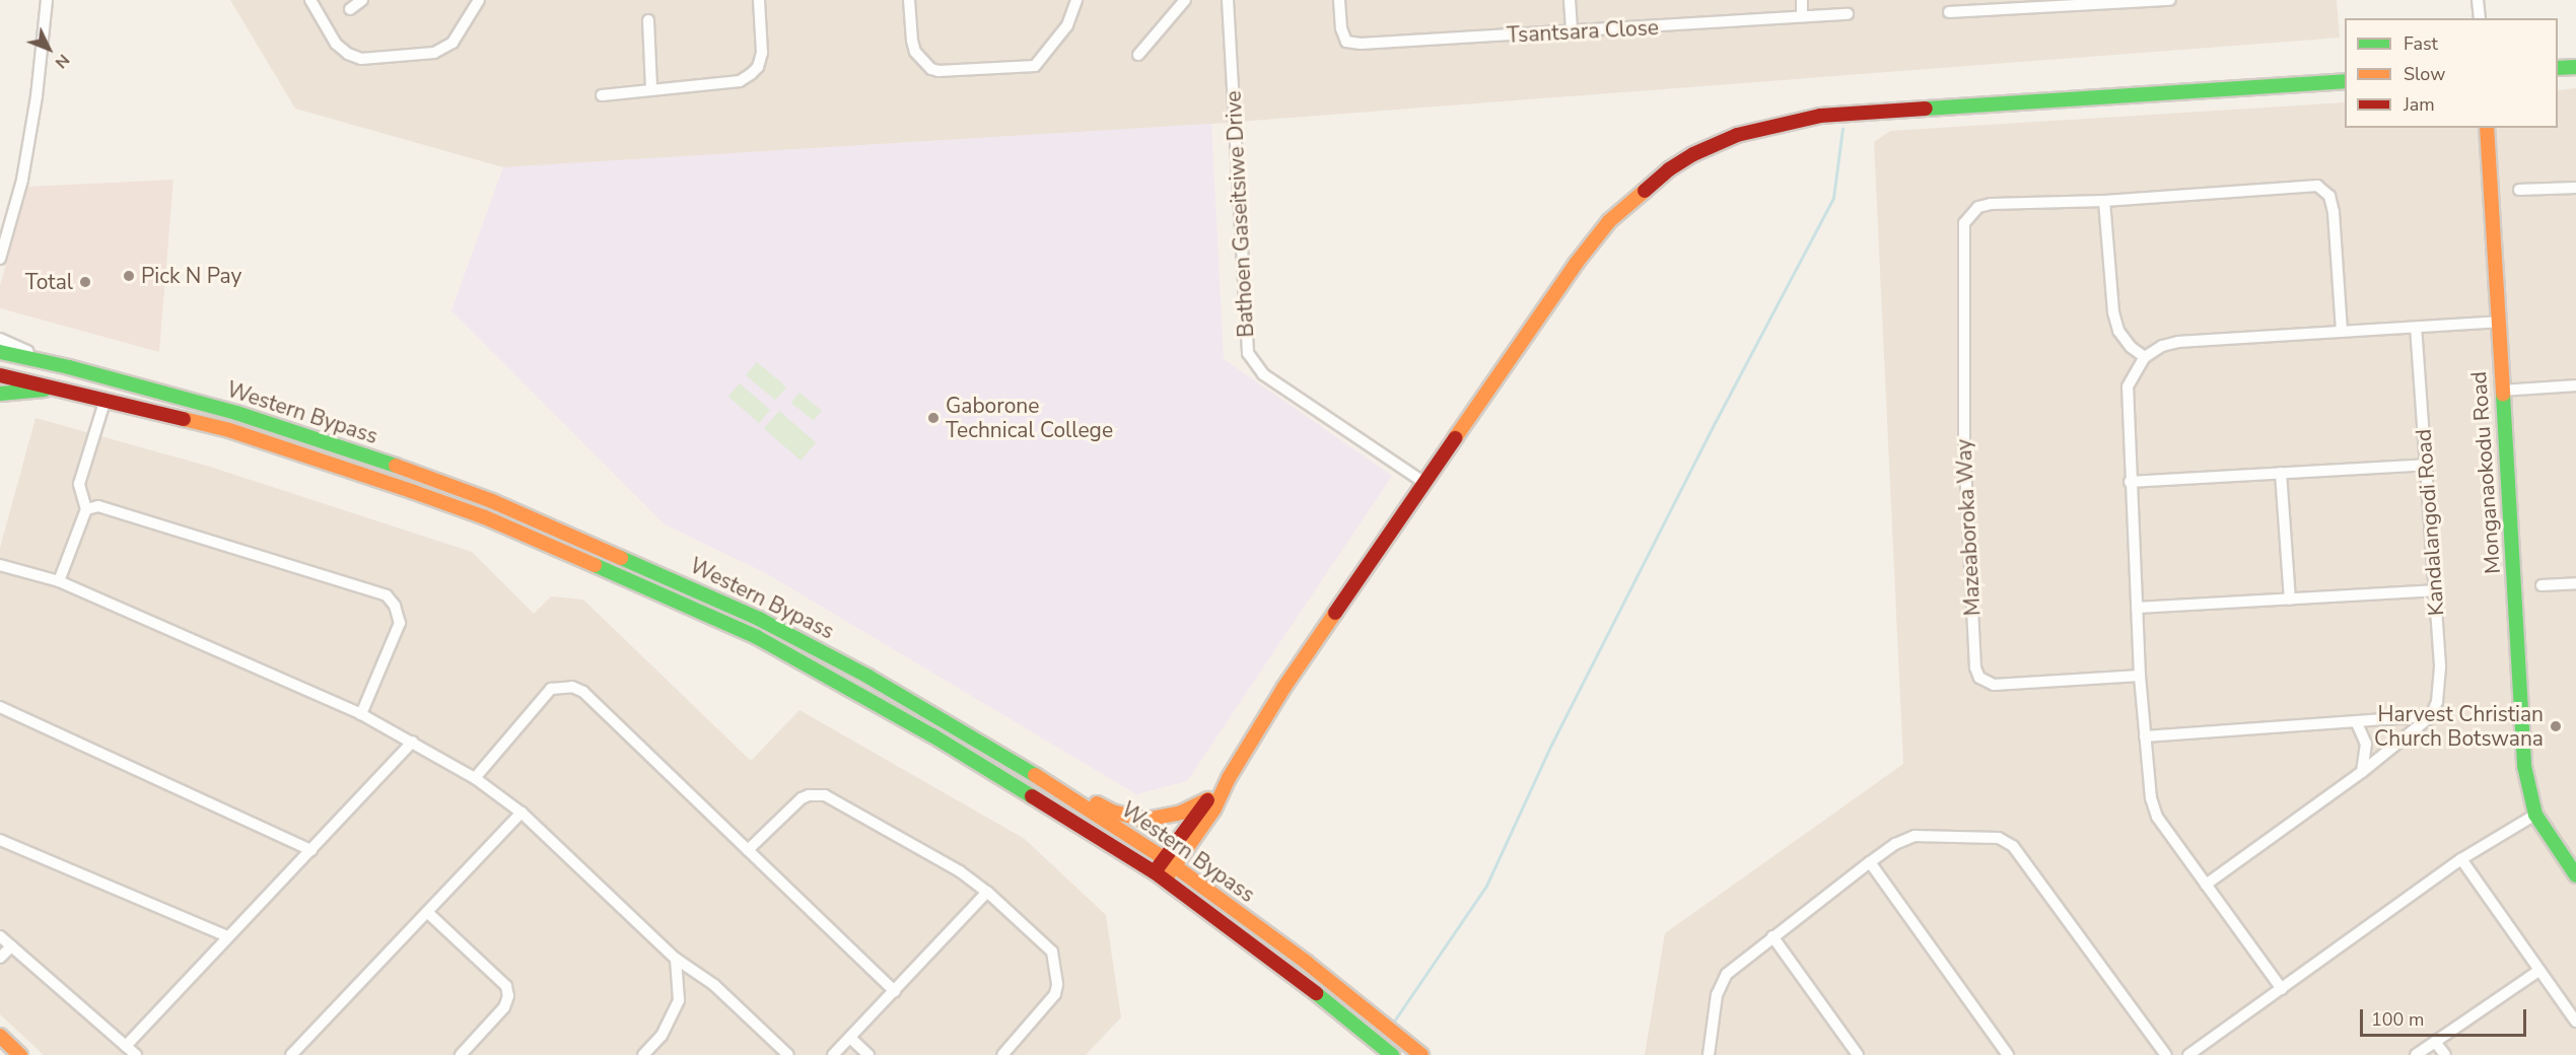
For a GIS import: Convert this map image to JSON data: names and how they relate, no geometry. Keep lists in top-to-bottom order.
{
  "streets": {
    "main road": ["Western Bypass", "Monganaokodu Road"],
    "street": [
      "Tsantsara Close",
      "Bathoen Gaseitsiwe Drive",
      "Kandalangodi Road",
      "Mazeaboroka Way"
    ]
  },
  "places": [
    "Pick N Pay",
    "Total",
    "Gaborone Technical College",
    "Harvest Christian Church Botswana"
  ],
  "legend": ["Fast", "Slow", "Jam"],
  "scale_bar": "100 m",
  "north": "bottom right"
}
